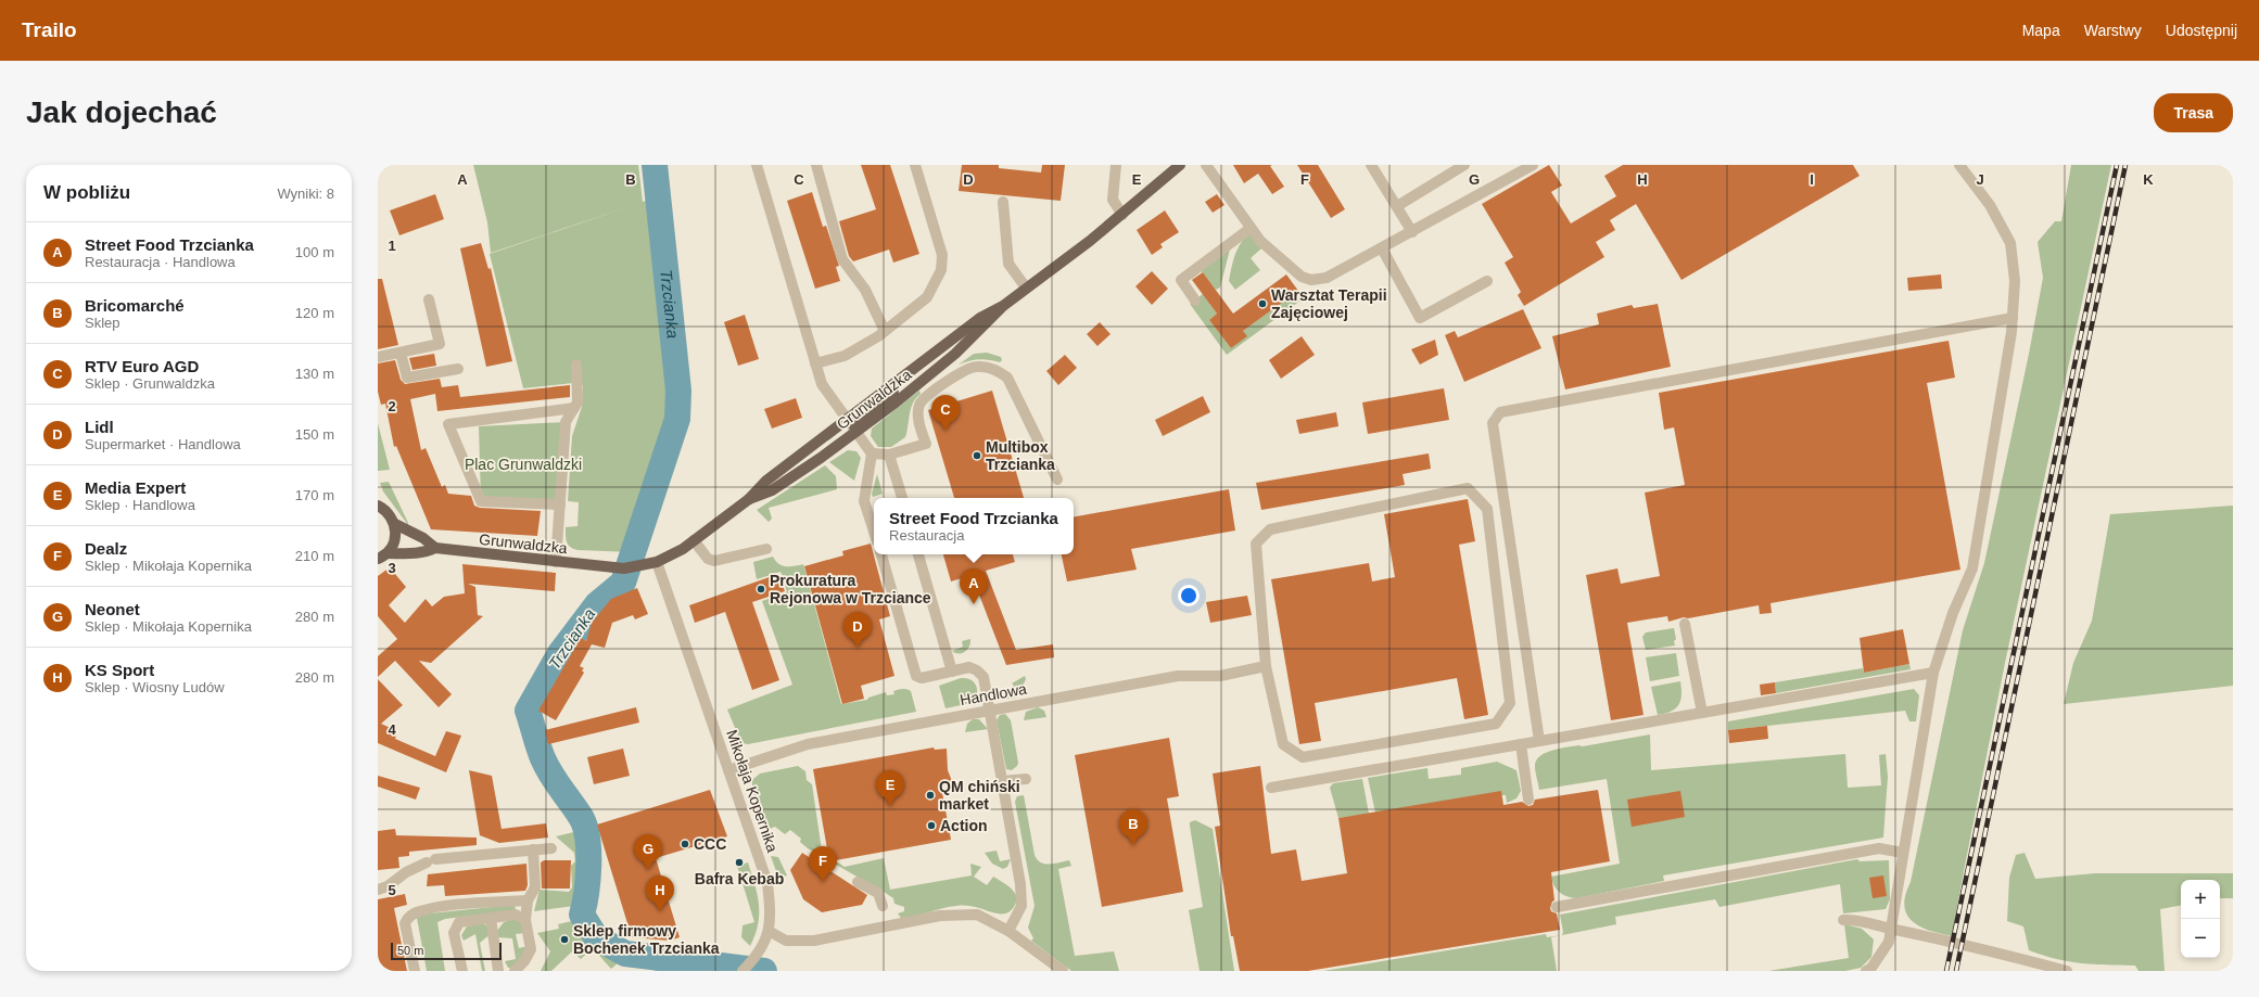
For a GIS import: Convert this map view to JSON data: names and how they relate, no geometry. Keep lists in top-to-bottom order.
{
  "streets": {
    "main road": ["Grunwaldzka"],
    "street": ["Handlowa", "Mikołaja Kopernika"]
  },
  "crossings": [
    ["Grunwaldzka", "Mikołaja Kopernika"],
    ["Handlowa", "Mikołaja Kopernika"]
  ],
  "water": ["Trzcianka"],
  "parks": ["Plac Grunwaldzki"],
  "places": [
    "Warsztat Terapii Zajęciowej",
    "Multibox Trzcianka",
    "Prokuratura Rejonowa w Trzciance",
    "QM chiński market",
    "Action",
    "CCC",
    "Bafra Kebab",
    "Sklep firmowy Bochenek Trzcianka"
  ],
  "scale_bar": "50 m",
  "page": {
    "header": "Trailo",
    "nav": ["Mapa", "Warstwy", "Udostępnij"],
    "buttons": "Trasa",
    "title": "Jak dojechać",
    "heading": ["W pobliżu", "Wyniki: 8"],
    "list": [
      {
        "mark": "A",
        "name": "Street Food Trzcianka",
        "note": "Restauracja · Handlowa",
        "value": "100 m"
      },
      {
        "mark": "B",
        "name": "Bricomarché",
        "note": "Sklep",
        "value": "120 m"
      },
      {
        "mark": "C",
        "name": "RTV Euro AGD",
        "note": "Sklep · Grunwaldzka",
        "value": "130 m"
      },
      {
        "mark": "D",
        "name": "Lidl",
        "note": "Supermarket · Handlowa",
        "value": "150 m"
      },
      {
        "mark": "E",
        "name": "Media Expert",
        "note": "Sklep · Handlowa",
        "value": "170 m"
      },
      {
        "mark": "F",
        "name": "Dealz",
        "note": "Sklep · Mikołaja Kopernika",
        "value": "210 m"
      },
      {
        "mark": "G",
        "name": "Neonet",
        "note": "Sklep · Mikołaja Kopernika",
        "value": "280 m"
      },
      {
        "mark": "H",
        "name": "KS Sport",
        "note": "Sklep · Wiosny Ludów",
        "value": "280 m"
      }
    ],
    "pins": [
      "C",
      "A",
      "D",
      "E",
      "B",
      "G",
      "F",
      "H"
    ],
    "popup": ["Street Food Trzcianka", "Restauracja"],
    "map_buttons": ["+", "−"],
    "scale": "50 m"
  },
  "grid": {
    "columns": [
      "A",
      "B",
      "C",
      "D",
      "E",
      "F",
      "G",
      "H",
      "I",
      "J",
      "K"
    ],
    "rows": [
      "1",
      "2",
      "3",
      "4",
      "5"
    ]
  }
}
